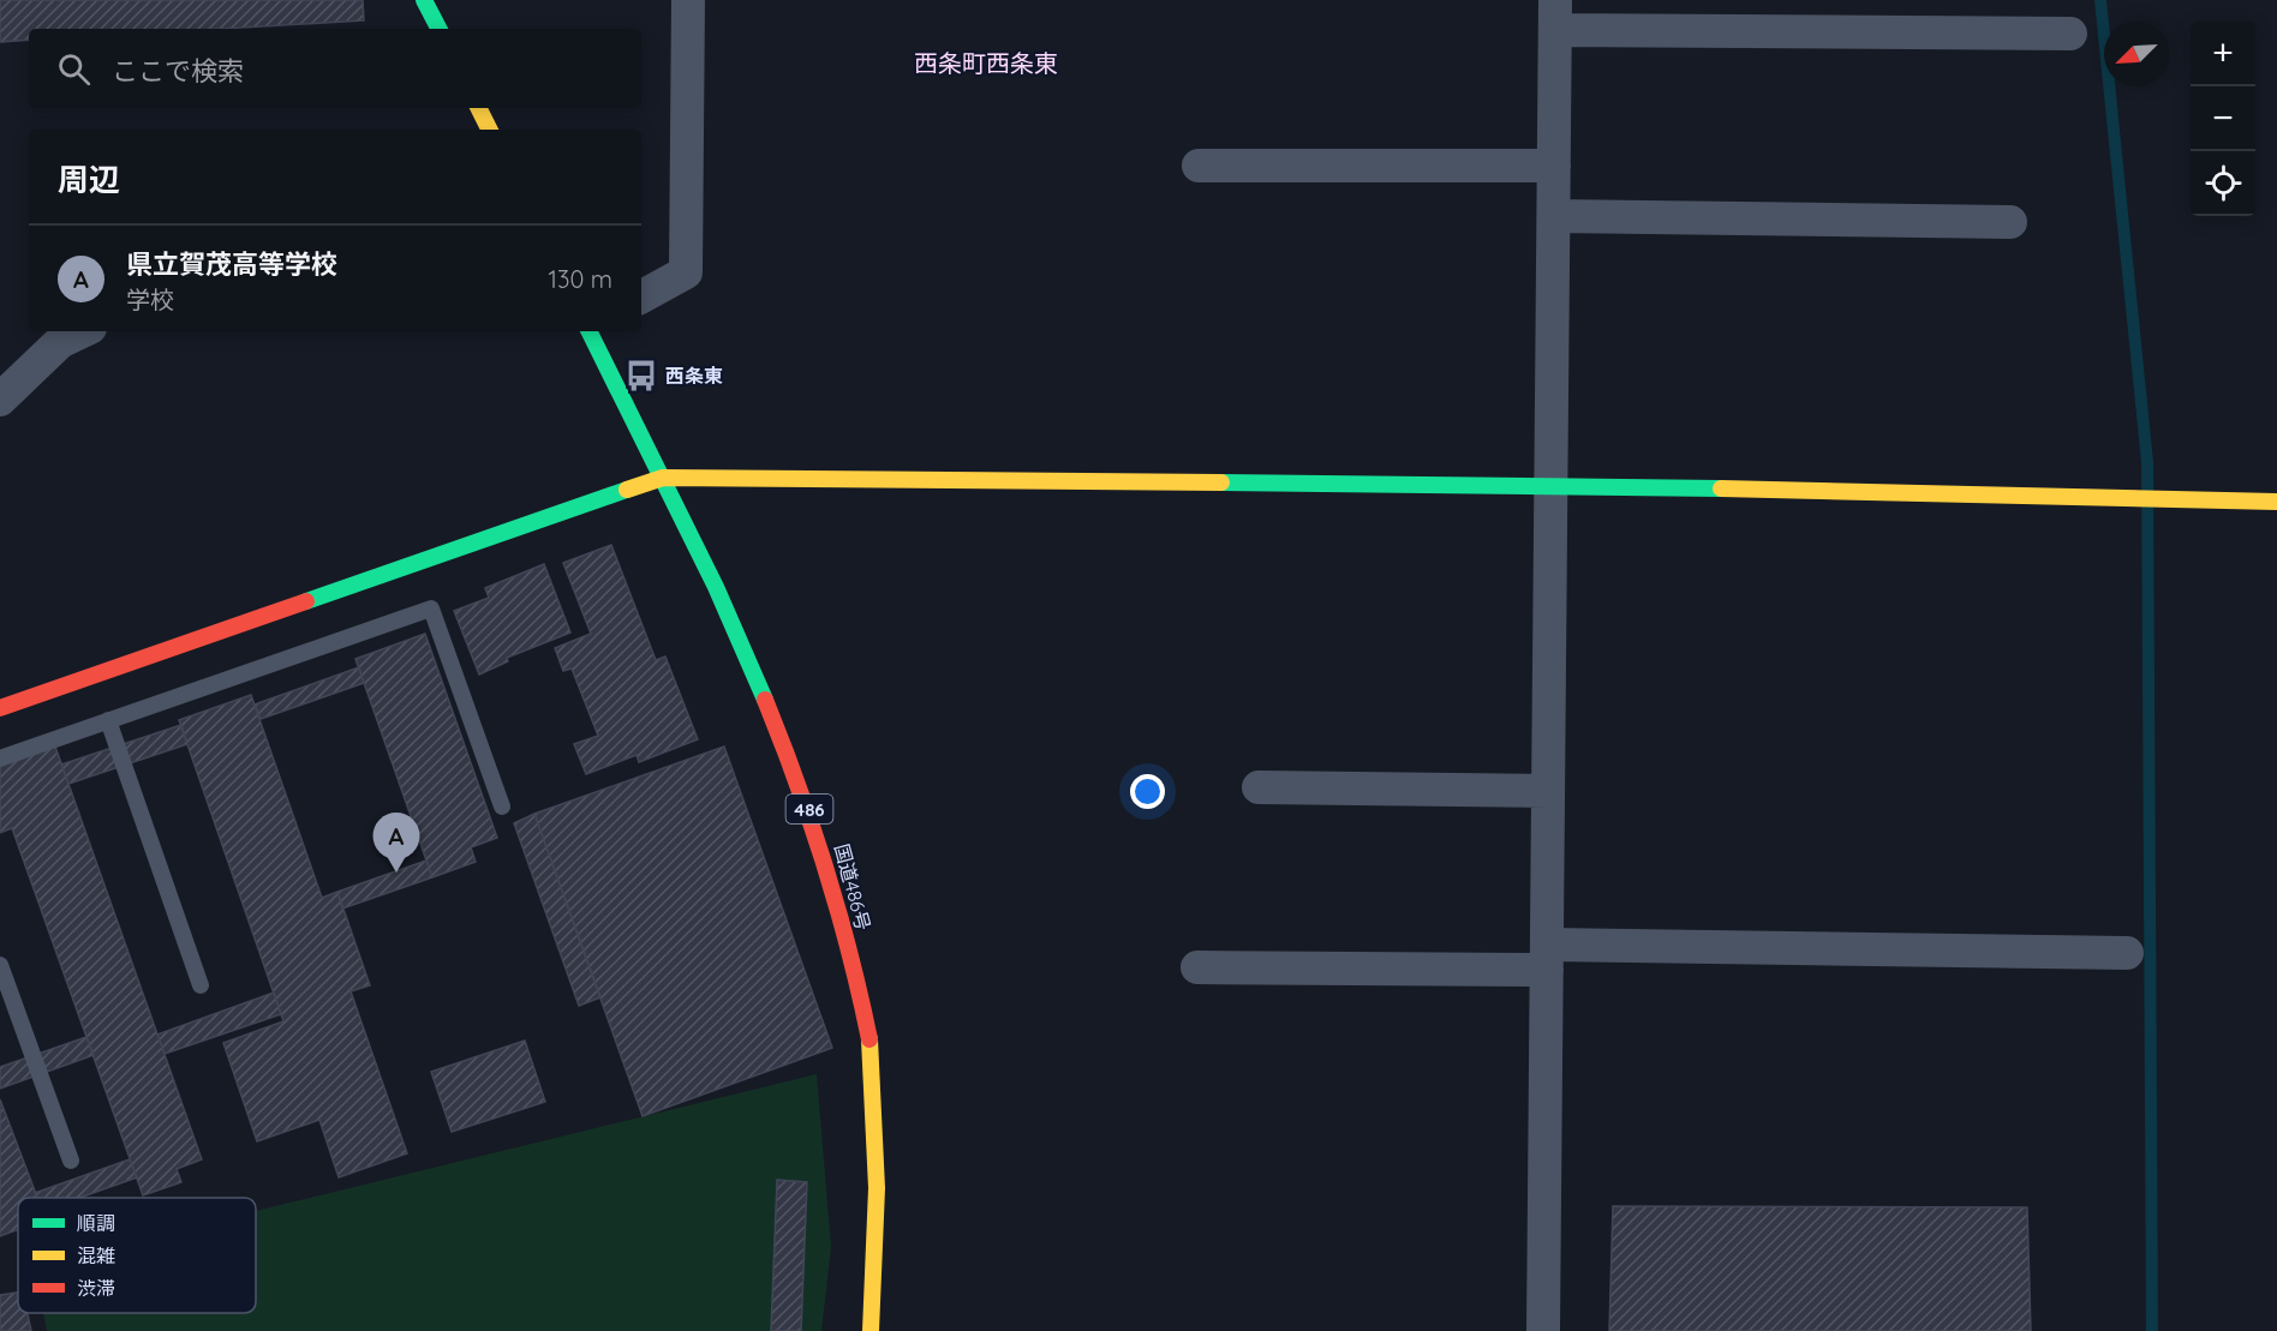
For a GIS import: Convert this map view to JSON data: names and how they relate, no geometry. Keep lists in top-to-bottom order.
{
  "streets": {
    "main road": ["486", "国道486号"]
  },
  "districts": ["西条町西条東"],
  "places": {
    "bus stop": ["西条東"]
  },
  "legend": ["順調", "混雑", "渋滞"],
  "north": "bottom left",
  "page": {
    "map_buttons": ["+", "−"],
    "search": "ここで検索",
    "heading": "周辺",
    "list": [
      {
        "mark": "A",
        "name": "県立賀茂高等学校",
        "note": "学校",
        "value": "130 m"
      }
    ],
    "pins": "A"
  }
}
